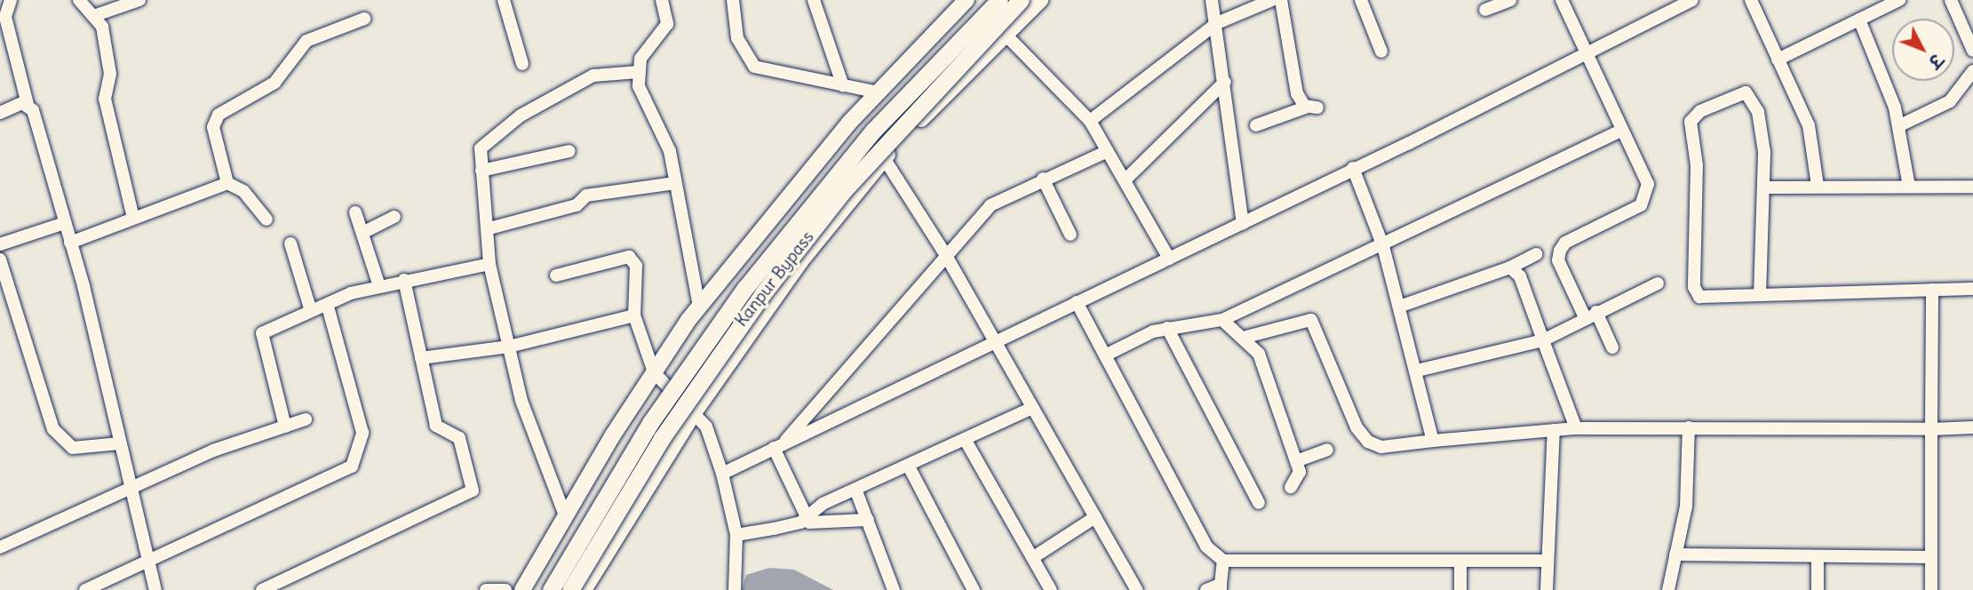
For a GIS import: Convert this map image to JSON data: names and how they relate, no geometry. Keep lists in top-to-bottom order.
{
  "streets": {
    "highway": ["Kanpur Bypass"]
  },
  "north": "bottom right"
}
